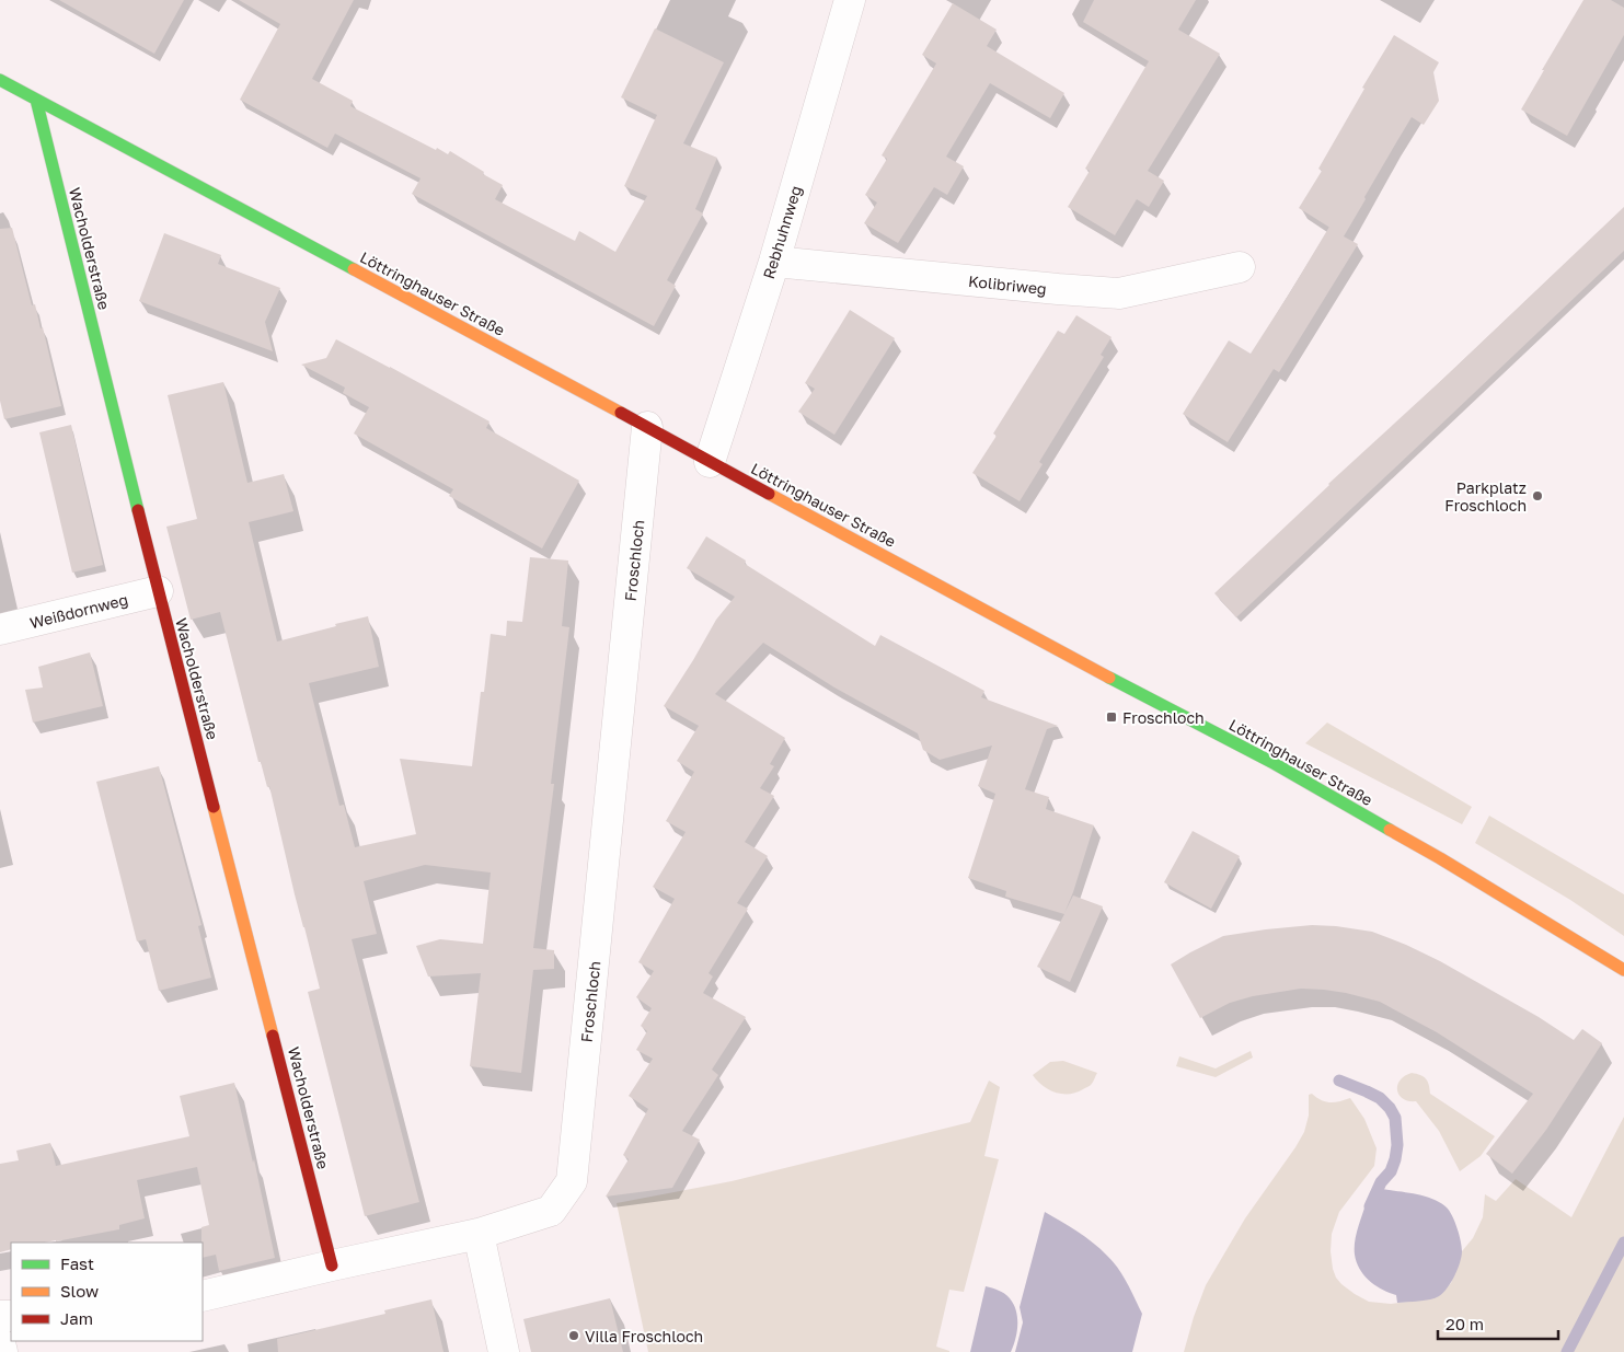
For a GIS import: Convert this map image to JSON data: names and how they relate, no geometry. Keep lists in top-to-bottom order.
{
  "streets": {
    "street": [
      "Rebhuhnweg",
      "Wacholderstraße",
      "Kolibriweg",
      "Löttringhauser Straße",
      "Froschloch",
      "Weißdornweg"
    ]
  },
  "crossings": [
    ["Rebhuhnweg", "Kolibriweg"],
    ["Rebhuhnweg", "Löttringhauser Straße"],
    ["Wacholderstraße", "Löttringhauser Straße"],
    ["Wacholderstraße", "Froschloch"],
    ["Wacholderstraße", "Weißdornweg"],
    ["Löttringhauser Straße", "Froschloch"]
  ],
  "places": {
    "other": ["Parkplatz Froschloch", "Villa Froschloch"],
    "transit": ["Froschloch"]
  },
  "legend": ["Fast", "Slow", "Jam"],
  "scale_bar": "20 m"
}
